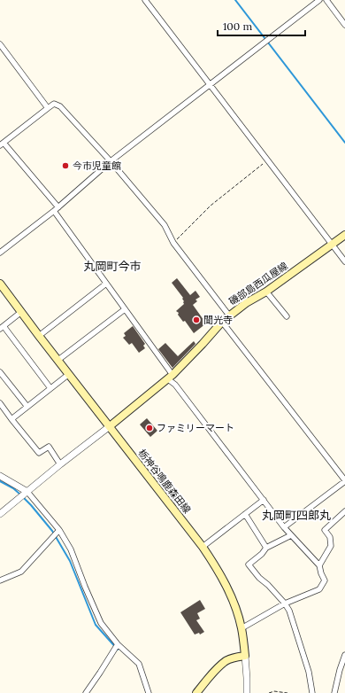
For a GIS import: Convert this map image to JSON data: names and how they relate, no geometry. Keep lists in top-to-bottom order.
{
  "streets": {
    "main road": ["磯部島西瓜屋線", "栃神谷鳴鹿森田線"]
  },
  "crossings": [
    ["磯部島西瓜屋線", "栃神谷鳴鹿森田線"]
  ],
  "districts": ["丸岡町今市", "丸岡町四郎丸"],
  "places": ["今市児童館", "聞光寺", "ファミリーマート"],
  "scale_bar": "100 m"
}
